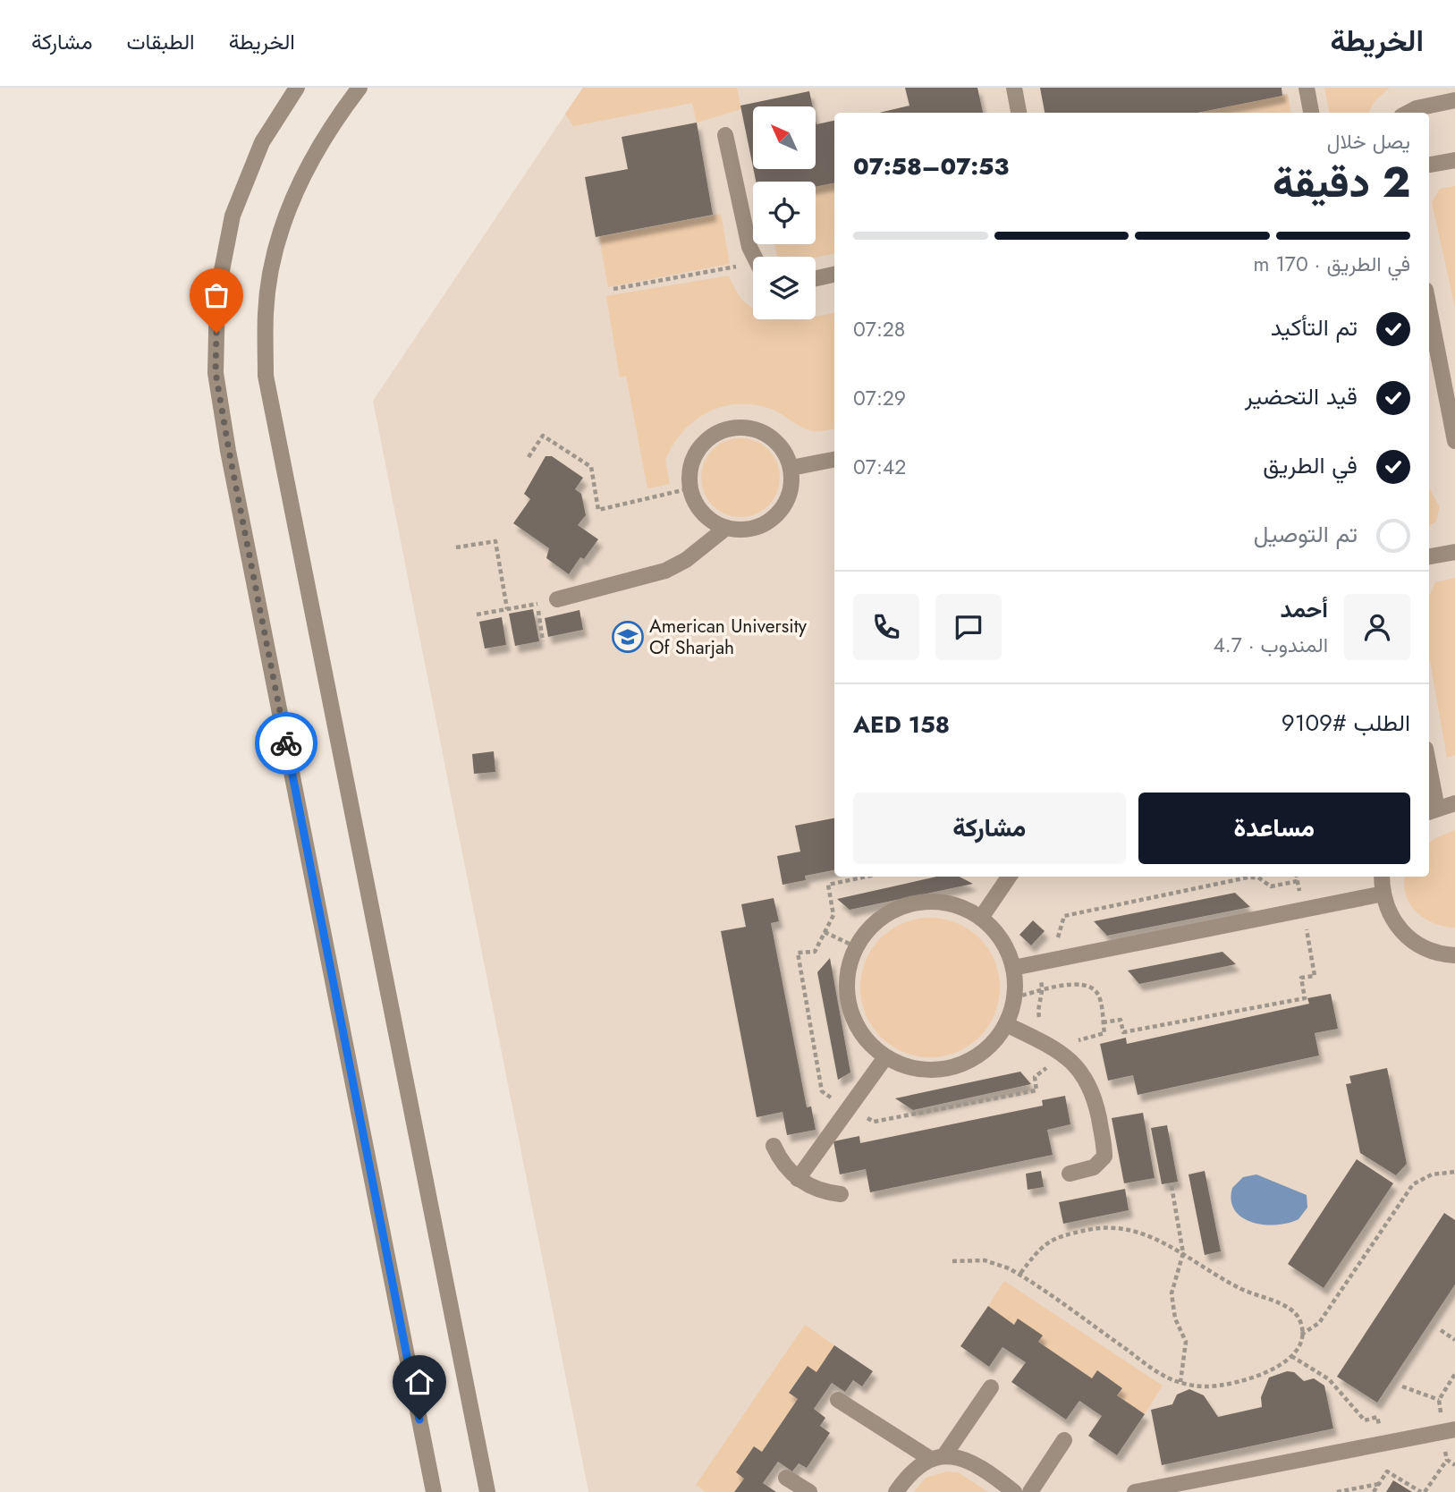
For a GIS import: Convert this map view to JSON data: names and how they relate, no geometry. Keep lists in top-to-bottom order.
{
  "places": {
    "school or university": ["American University Of Sharjah"]
  },
  "north": "top left",
  "page": {
    "header": "الخريطة",
    "nav": ["الخريطة", "الطبقات", "مشاركة"],
    "heading": ["2 دقيقة", "يصل خلال", "07:53–07:58"],
    "panel": [
      "أحمد",
      "المندوب · 4.7",
      "الطلب #9109",
      "AED 158"
    ],
    "bar": "في الطريق · 170 m",
    "list": [
      ["تم التأكيد", "07:28"],
      ["قيد التحضير", "07:29"],
      ["في الطريق", "07:42"],
      "تم التوصيل"
    ],
    "buttons": ["مساعدة", "مشاركة"]
  }
}
